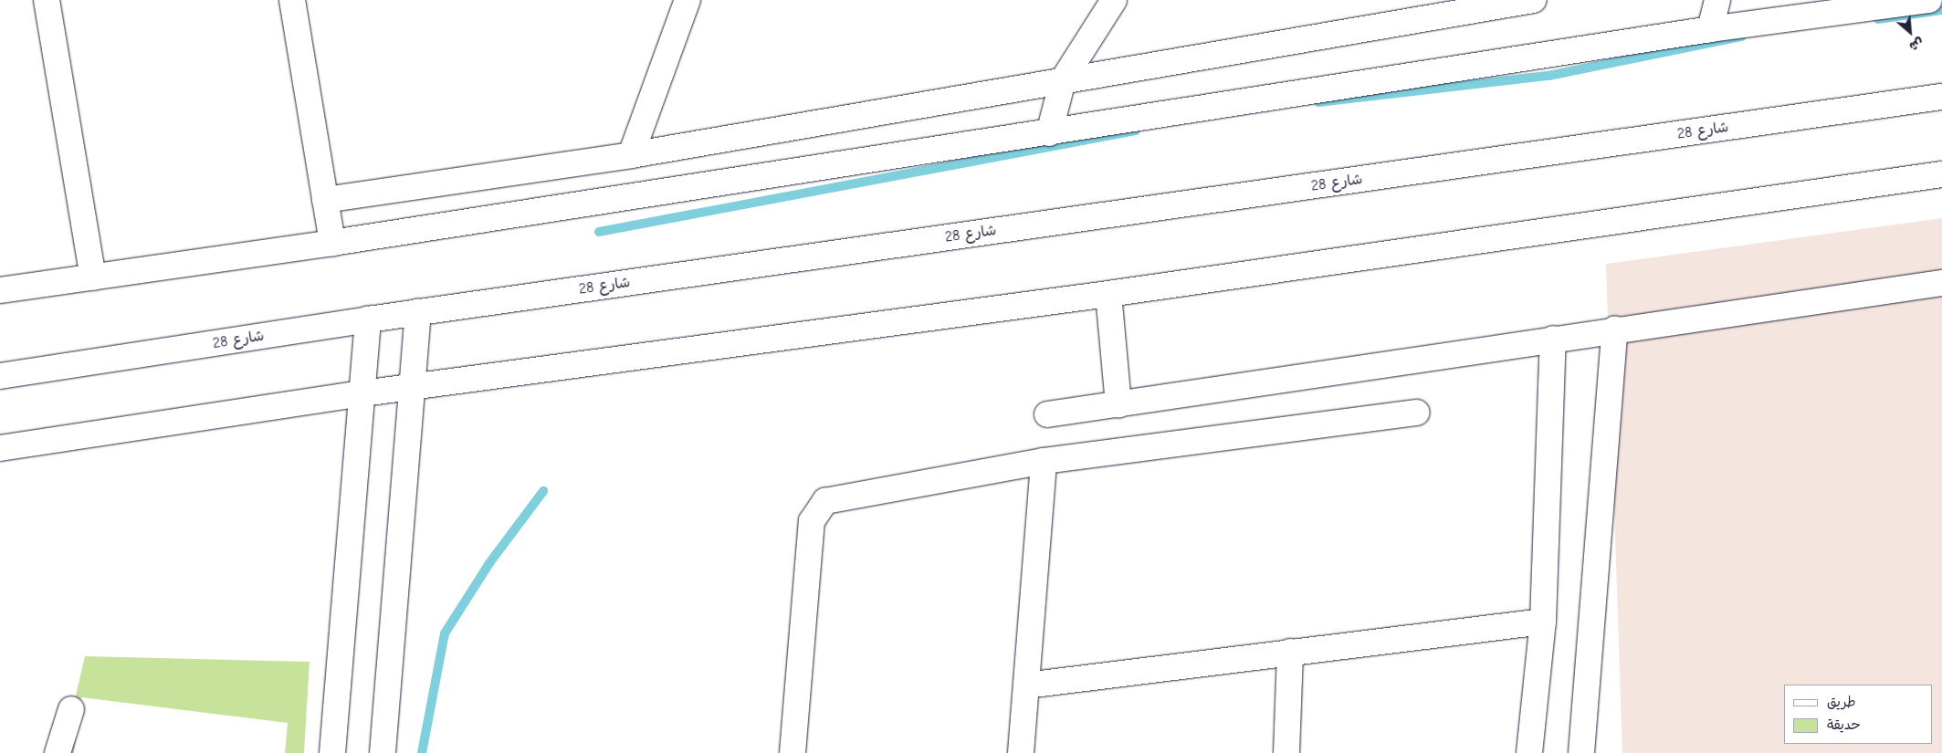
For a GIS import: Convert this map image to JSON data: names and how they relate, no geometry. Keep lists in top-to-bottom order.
{
  "streets": {
    "main road": ["شارع 28"]
  },
  "legend": ["طريق", "حديقة"],
  "north": "bottom right"
}
